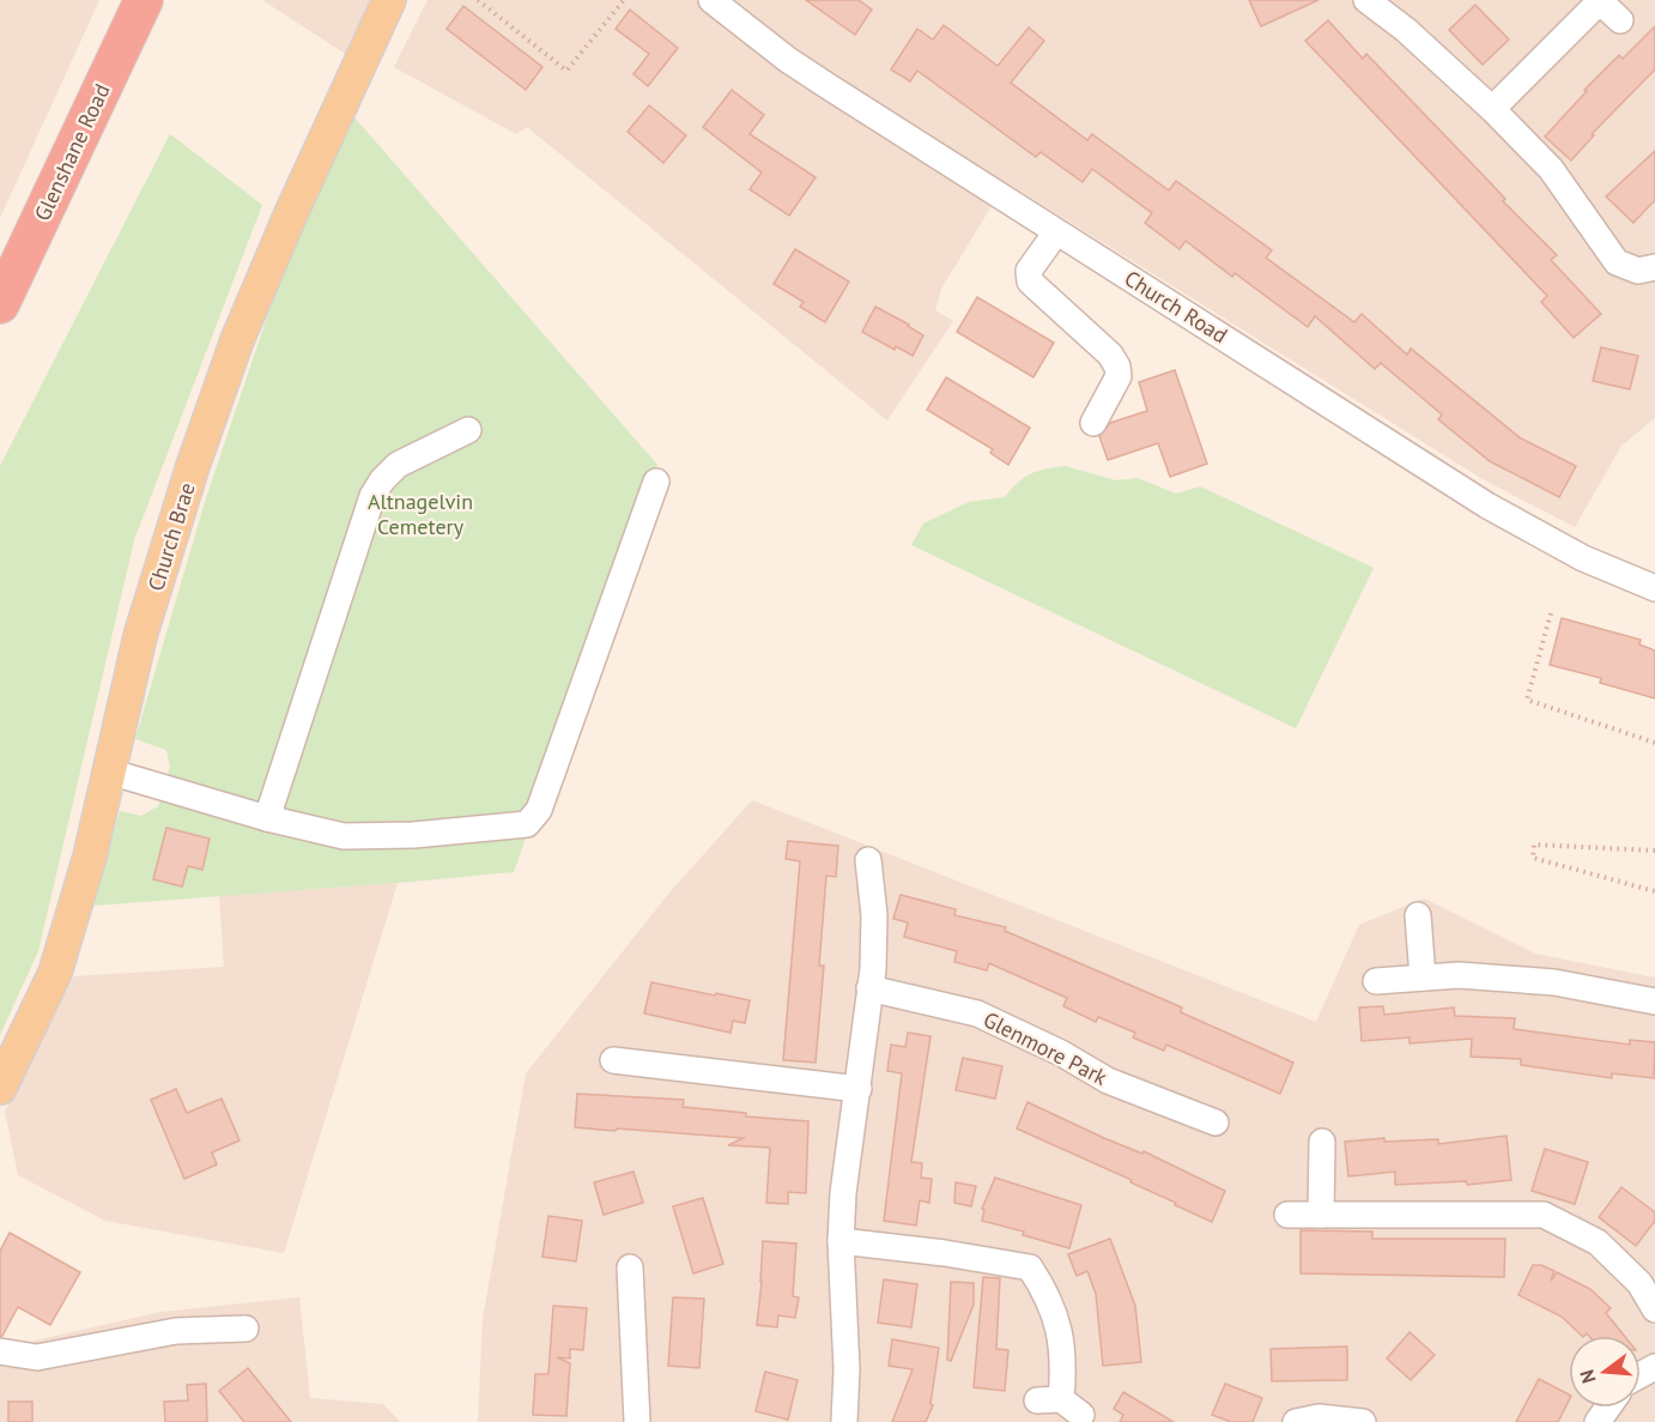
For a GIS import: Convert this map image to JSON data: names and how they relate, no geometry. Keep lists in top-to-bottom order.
{
  "streets": {
    "highway": ["Glenshane Road"],
    "main road": ["Church Brae"],
    "street": ["Church Road", "Glenmore Park"]
  },
  "parks": ["Altnagelvin Cemetery"],
  "north": "left"
}
